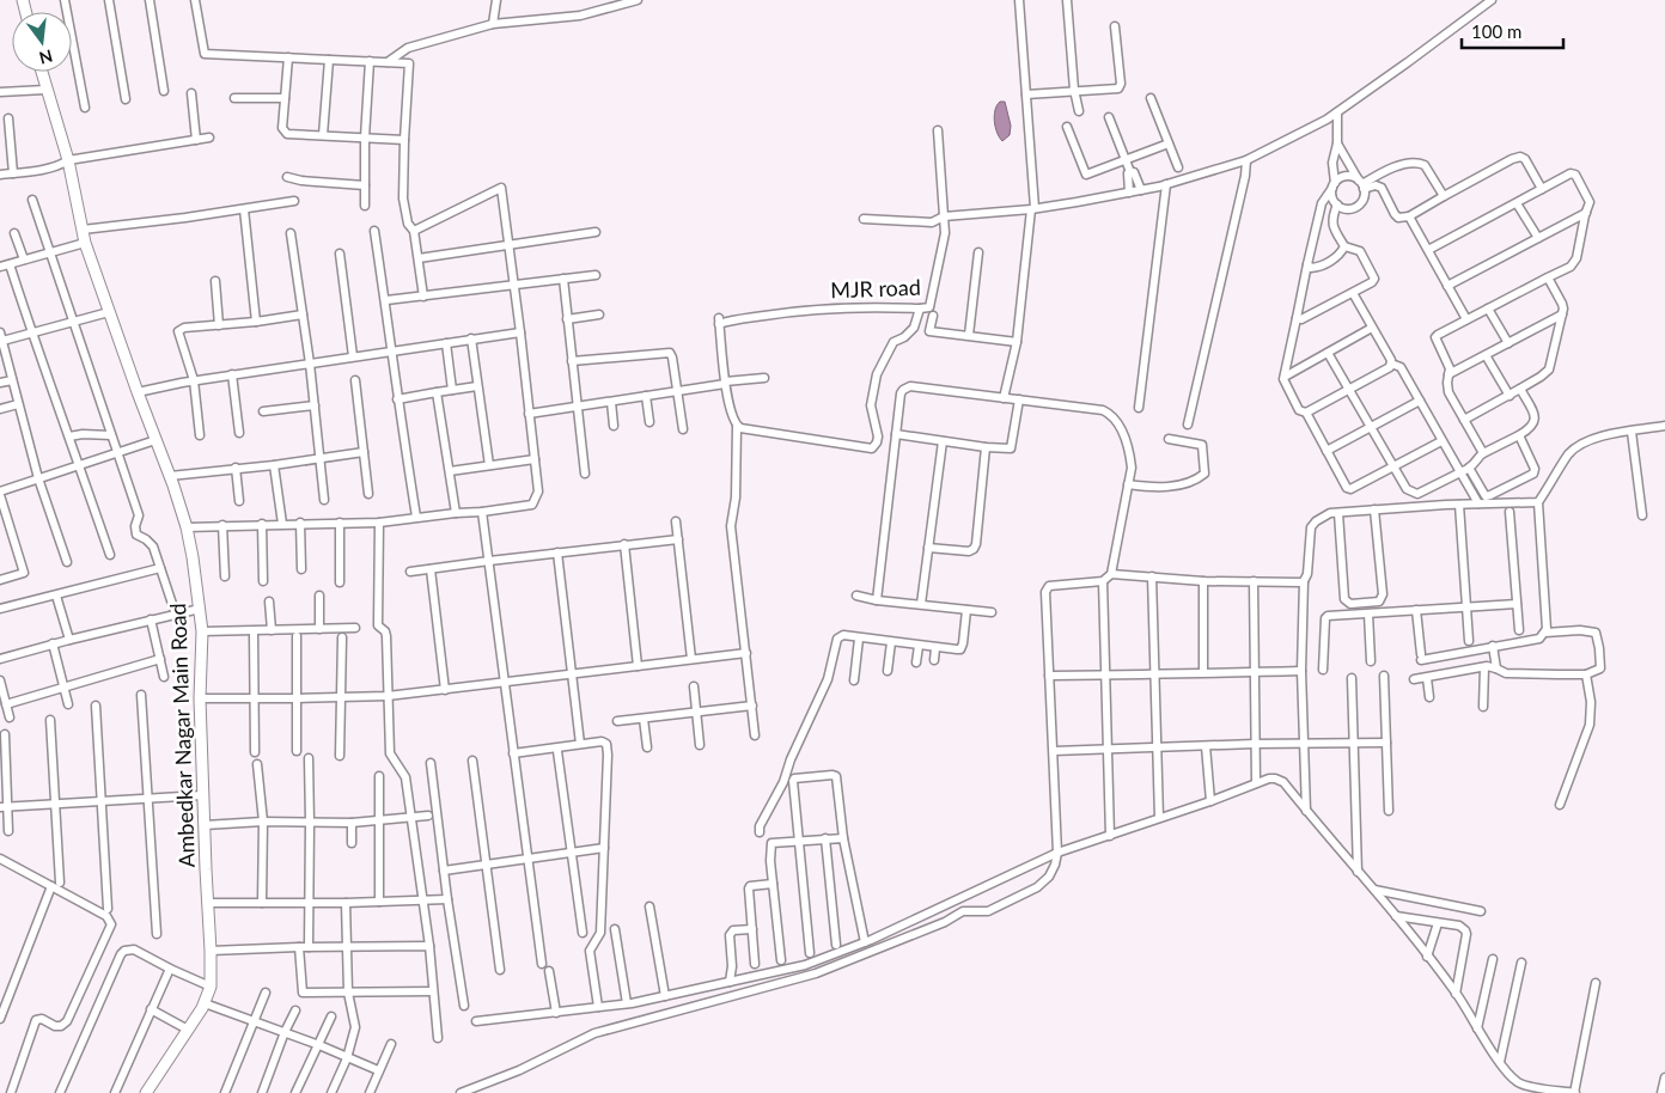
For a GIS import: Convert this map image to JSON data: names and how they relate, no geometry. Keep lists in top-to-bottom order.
{
  "streets": {
    "street": ["MJR road", "Ambedkar Nagar Main Road"]
  },
  "scale_bar": "100 m",
  "north": "bottom"
}
